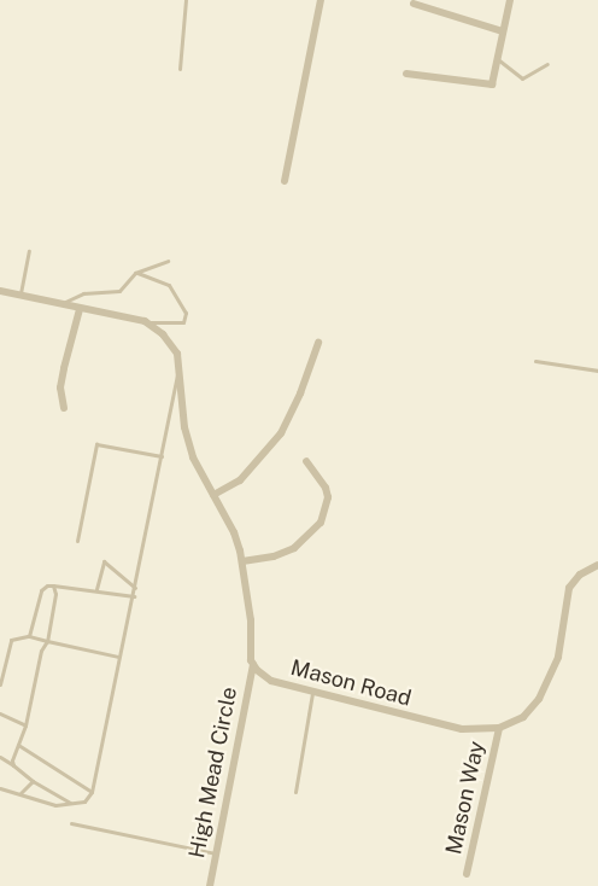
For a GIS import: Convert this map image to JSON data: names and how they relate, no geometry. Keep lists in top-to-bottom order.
{
  "streets": {
    "street": ["Mason Road", "High Mead Circle", "Mason Way"]
  },
  "crossings": [
    ["Mason Road", "High Mead Circle"],
    ["Mason Road", "Mason Way"]
  ]
}
